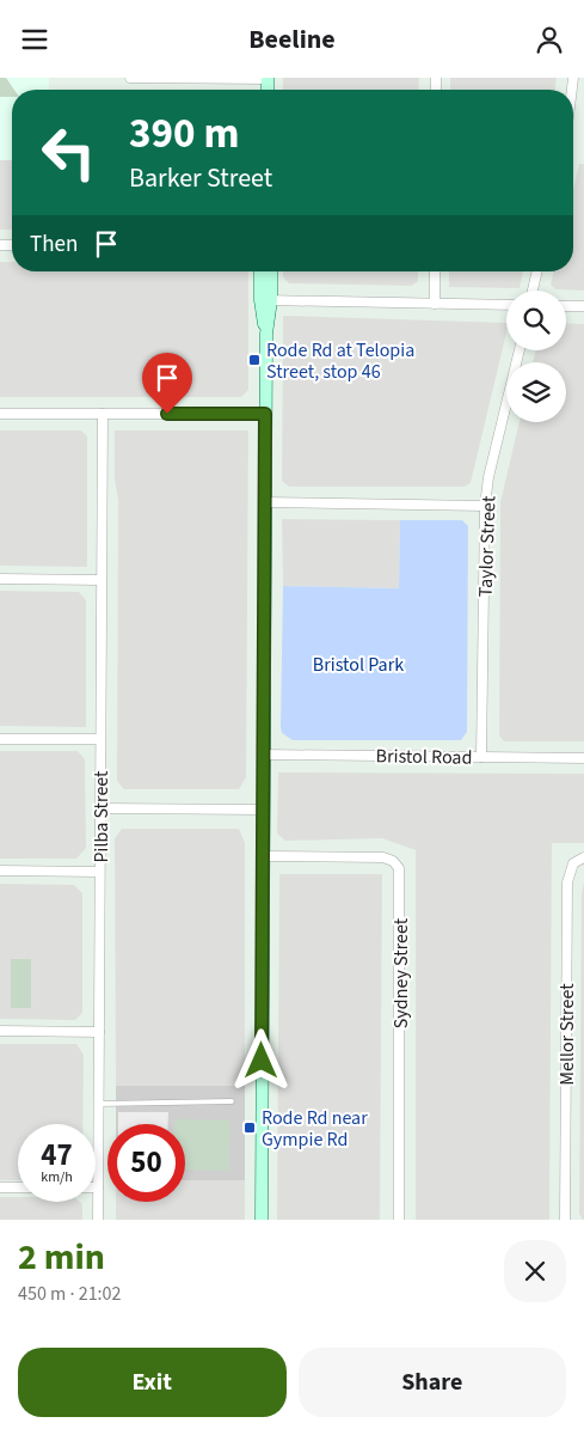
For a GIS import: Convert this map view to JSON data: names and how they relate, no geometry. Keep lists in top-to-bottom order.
{
  "streets": {
    "street": [
      "Taylor Street",
      "Bristol Road",
      "Pilba Street",
      "Sydney Street",
      "Mellor Street"
    ]
  },
  "crossings": [
    ["Taylor Street", "Bristol Road"]
  ],
  "parks": ["Bristol Park"],
  "places": {
    "transit": ["Rode Rd at Telopia Street, stop 46", "Rode Rd near Gympie Rd"]
  },
  "page": {
    "header": "Beeline",
    "turn": ["390 m", "Barker Street"],
    "then": "Then",
    "speed": "47 km/h",
    "limit": "50",
    "heading": ["2 min", "450 m · 21:02"],
    "buttons": ["Exit", "Share"]
  }
}
